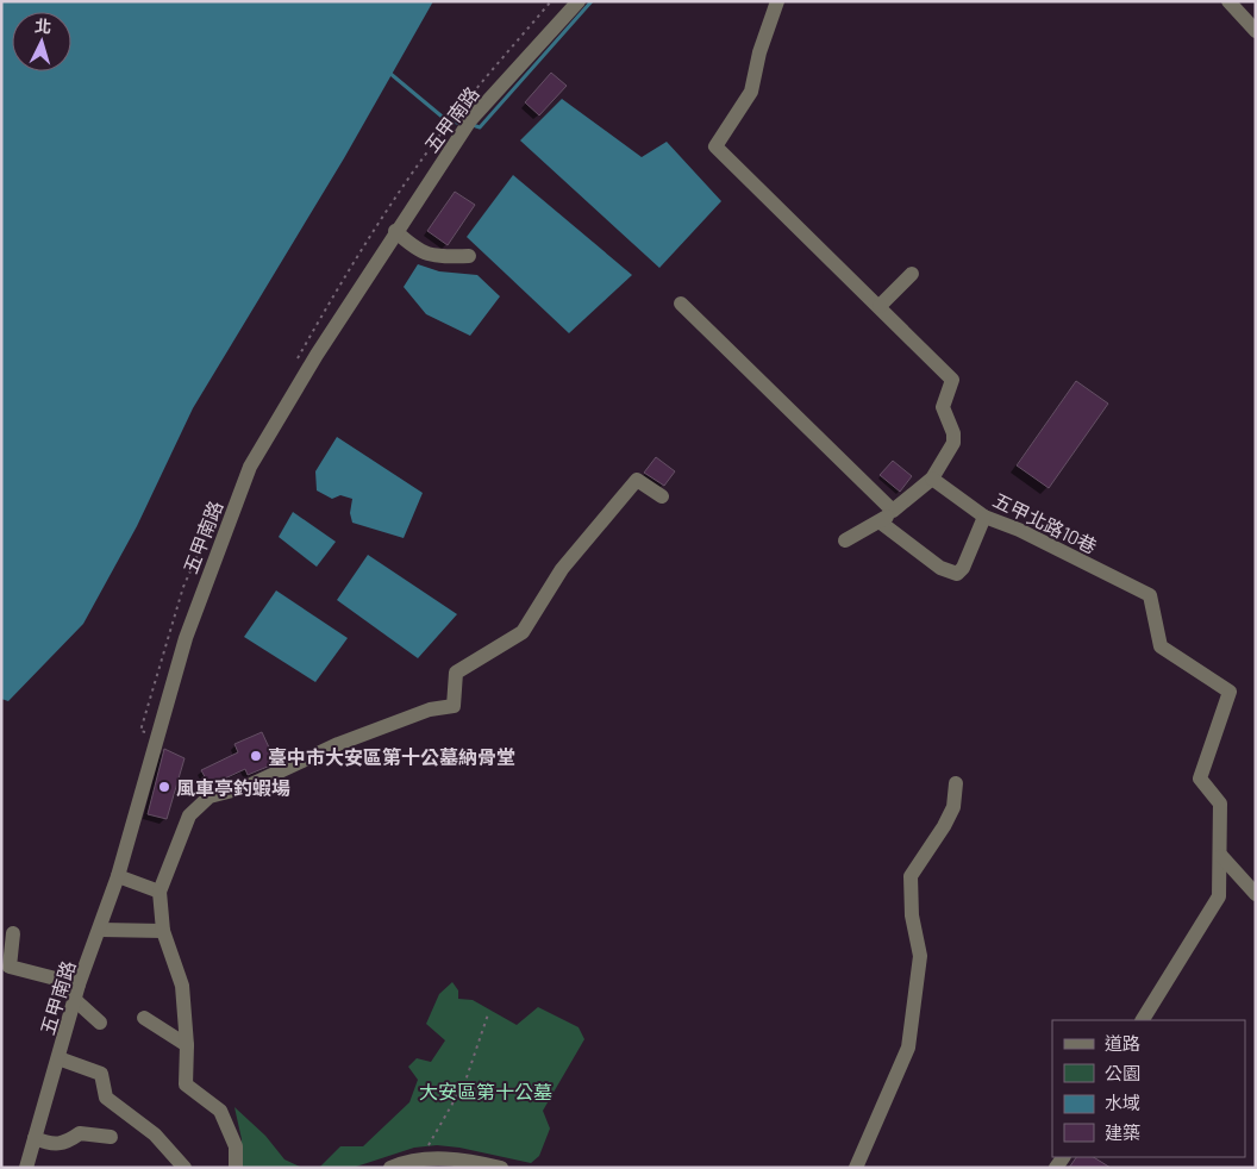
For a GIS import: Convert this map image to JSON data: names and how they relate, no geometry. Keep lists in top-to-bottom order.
{
  "streets": {
    "street": ["五甲南路", "五甲北路10巷"]
  },
  "parks": ["大安區第十公墓"],
  "places": ["臺中市大安區第十公墓納骨堂", "風車亭釣蝦場"],
  "legend": [
    "道路",
    "公園",
    "水域",
    "建築"
  ],
  "north": "top"
}
